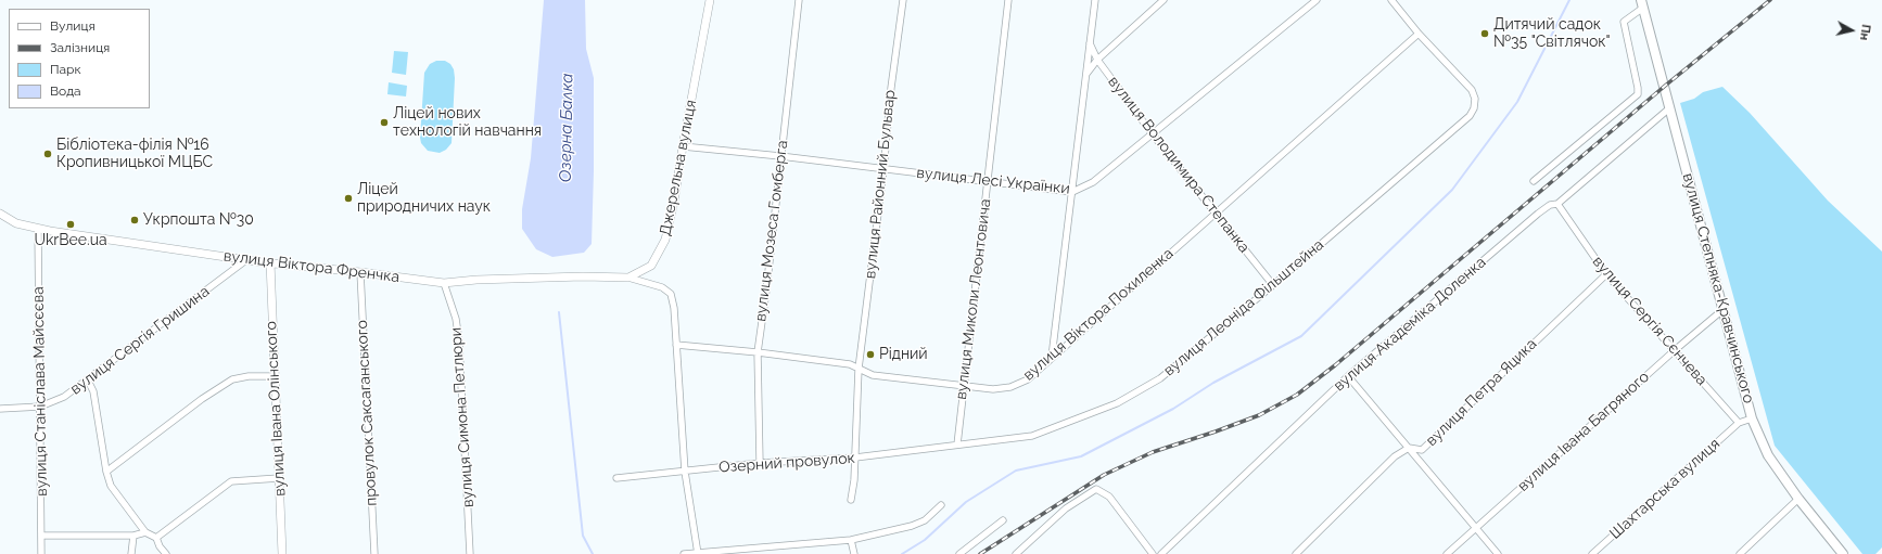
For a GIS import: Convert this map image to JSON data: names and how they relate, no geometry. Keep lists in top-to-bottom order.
{
  "streets": {
    "main road": ["вулиця Степняка-Кравчинського"],
    "street": [
      "вулиця Володимира Степанка",
      "Джерельна вулиця",
      "вулиця Лесі Українки",
      "вулиця Районний Бульвар",
      "вулиця Мозеса Гомберга",
      "вулиця Віктора Френчка",
      "вулиця Миколи Леонтовича",
      "вулиця Леоніда Фільштейна",
      "вулиця Віктора Похиленка",
      "вулиця Сергія Сєнчева",
      "вулиця Академіка Доленка",
      "вулиця Сергія Гришина",
      "вулиця Станіслава Майсєєва",
      "вулиця Петра Яцика",
      "вулиця Івана Олінського",
      "провулок Саксаганського",
      "вулиця Симона Петлюри",
      "вулиця Івана Багряного",
      "Озерний провулок",
      "Шахтарська вулиця"
    ]
  },
  "crossings": [
    ["вулиця Володимира Степанка", "вулиця Лесі Українки"],
    ["вулиця Володимира Степанка", "вулиця Леоніда Фільштейна"],
    ["вулиця Володимира Степанка", "вулиця Віктора Похиленка"],
    ["Джерельна вулиця", "вулиця Лесі Українки"],
    ["Джерельна вулиця", "вулиця Віктора Френчка"],
    ["вулиця Лесі Українки", "вулиця Районний Бульвар"],
    ["вулиця Лесі Українки", "вулиця Мозеса Гомберга"],
    ["вулиця Лесі Українки", "вулиця Миколи Леонтовича"],
    ["вулиця Районний Бульвар", "вулиця Віктора Похиленка"],
    ["вулиця Районний Бульвар", "Озерний провулок"],
    ["вулиця Мозеса Гомберга", "вулиця Віктора Похиленка"],
    ["вулиця Мозеса Гомберга", "Озерний провулок"],
    ["вулиця Віктора Френчка", "вулиця Сергія Гришина"],
    ["вулиця Віктора Френчка", "вулиця Станіслава Майсєєва"],
    ["вулиця Віктора Френчка", "вулиця Івана Олінського"],
    ["вулиця Віктора Френчка", "провулок Саксаганського"],
    ["вулиця Віктора Френчка", "вулиця Симона Петлюри"],
    ["вулиця Степняка-Кравчинського", "вулиця Академіка Доленка"],
    ["вулиця Степняка-Кравчинського", "вулиця Івана Багряного"],
    ["вулиця Миколи Леонтовича", "вулиця Леоніда Фільштейна"],
    ["вулиця Миколи Леонтовича", "вулиця Віктора Похиленка"],
    ["вулиця Миколи Леонтовича", "Озерний провулок"],
    ["вулиця Леоніда Фільштейна", "вулиця Віктора Похиленка"],
    ["вулиця Леоніда Фільштейна", "Озерний провулок"],
    ["вулиця Сергія Сєнчева", "вулиця Академіка Доленка"],
    ["вулиця Сергія Сєнчева", "вулиця Петра Яцика"],
    ["вулиця Сергія Сєнчева", "вулиця Івана Багряного"],
    ["вулиця Сергія Сєнчева", "Шахтарська вулиця"],
    ["вулиця Сергія Гришина", "вулиця Станіслава Майсєєва"]
  ],
  "water": ["Озерна Балка"],
  "places": [
    "Дитячий садок №35 \"Світлячок\"",
    "Ліцей нових технологій навчання",
    "Бібліотека-філія №16 Кропивницької МЦБС",
    "Ліцей природничих наук",
    "Укрпошта №30",
    "UkrBee.ua",
    "Рідний"
  ],
  "legend": [
    "Вулиця",
    "Залізниця",
    "Парк",
    "Вода"
  ],
  "north": "right"
}
